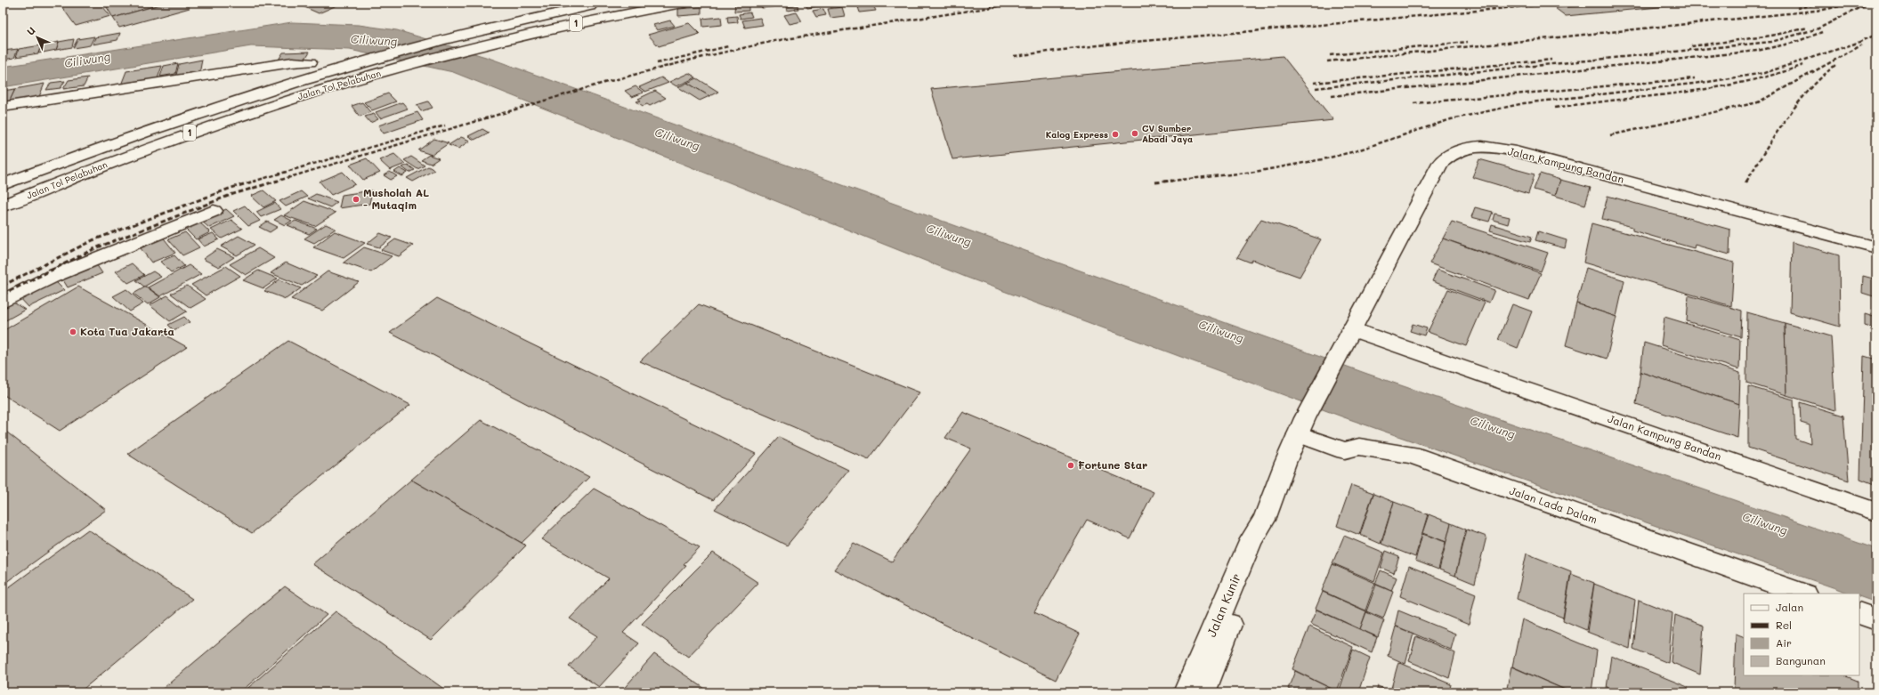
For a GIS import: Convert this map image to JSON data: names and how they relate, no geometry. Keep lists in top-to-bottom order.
{
  "streets": {
    "main road": [
      "1",
      "Jalan Tol Pelabuhan",
      "Jalan Kampung Bandan",
      "Jalan Lada Dalam",
      "Jalan Kunir"
    ]
  },
  "crossings": [
    ["Jalan Kampung Bandan", "Jalan Kunir"],
    ["Jalan Lada Dalam", "Jalan Kunir"]
  ],
  "water": ["Ciliwung"],
  "places": [
    "CV Sumber Abadi Jaya",
    "Kalog Express",
    "Musholah AL - Mutaqim",
    "Kota Tua Jakarta",
    "Fortune Star"
  ],
  "legend": [
    "Jalan",
    "Rel",
    "Air",
    "Bangunan"
  ],
  "north": "top left"
}
